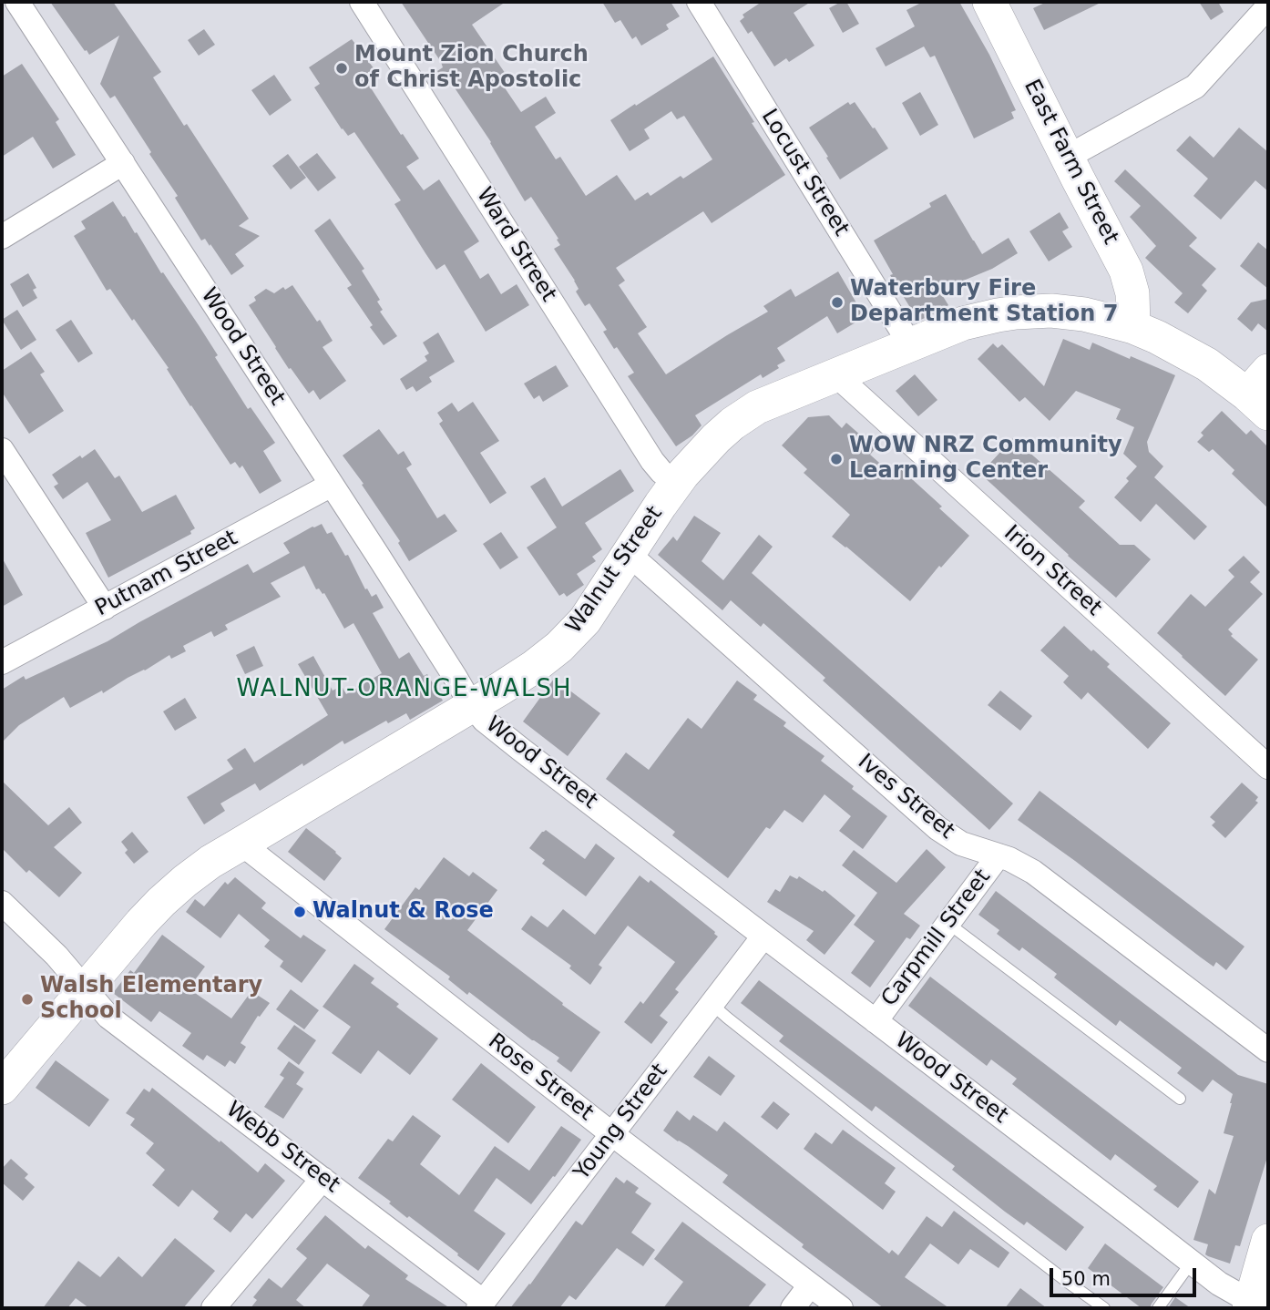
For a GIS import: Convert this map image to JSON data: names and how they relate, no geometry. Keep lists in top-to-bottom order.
{
  "streets": {
    "main road": ["East Farm Street", "Walnut Street"],
    "street": [
      "Locust Street",
      "Ward Street",
      "Wood Street",
      "Irion Street",
      "Putnam Street",
      "Ives Street",
      "Carpmill Street",
      "Rose Street",
      "Young Street",
      "Webb Street"
    ]
  },
  "crossings": [
    ["East Farm Street", "Walnut Street"],
    ["Locust Street", "Walnut Street"],
    ["Ward Street", "Walnut Street"],
    ["Wood Street", "Walnut Street"],
    ["Wood Street", "Putnam Street"],
    ["Wood Street", "Carpmill Street"],
    ["Wood Street", "Young Street"],
    ["Walnut Street", "Irion Street"],
    ["Walnut Street", "Ives Street"],
    ["Walnut Street", "Rose Street"],
    ["Walnut Street", "Webb Street"],
    ["Ives Street", "Carpmill Street"],
    ["Rose Street", "Young Street"],
    ["Young Street", "Webb Street"]
  ],
  "districts": ["WALNUT-ORANGE-WALSH"],
  "places": [
    "Mount Zion Church of Christ Apostolic",
    "Waterbury Fire Department Station 7",
    "WOW NRZ Community Learning Center",
    "Walnut & Rose",
    "Walsh Elementary School"
  ],
  "scale_bar": "50 m"
}
